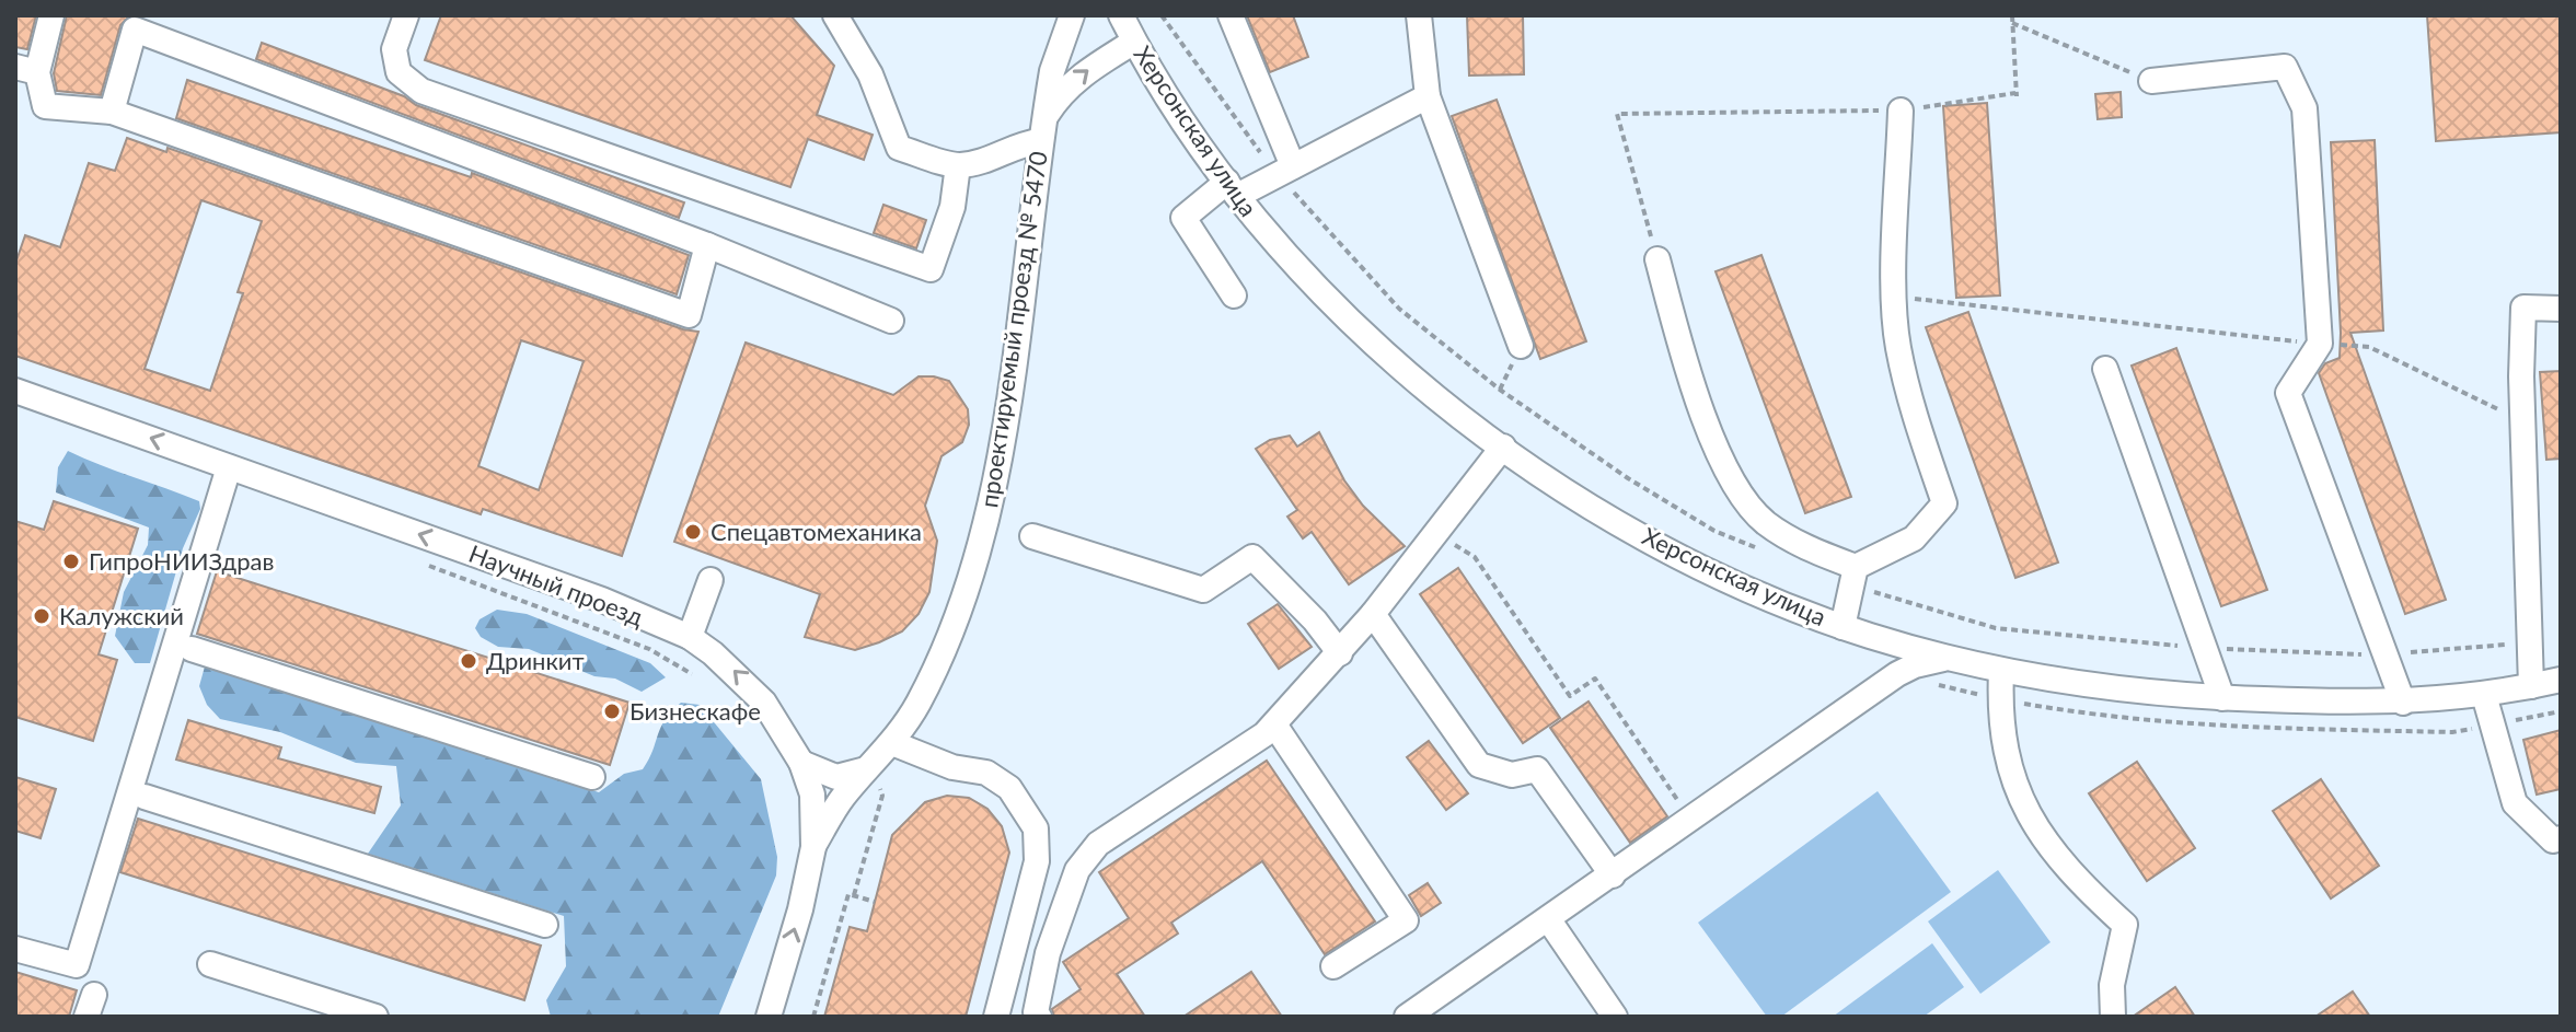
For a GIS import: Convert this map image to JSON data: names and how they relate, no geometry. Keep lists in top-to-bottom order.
{
  "streets": {
    "street": ["Херсонская улица", "проектируемый проезд № 5470", "Научный проезд"]
  },
  "crossings": [
    ["Херсонская улица", "проектируемый проезд № 5470"],
    ["проектируемый проезд № 5470", "Научный проезд"]
  ],
  "places": [
    "Спецавтомеханика",
    "ГипроНИИЗдрав",
    "Калужский",
    "Дринкит",
    "Бизнескафе"
  ]
}
